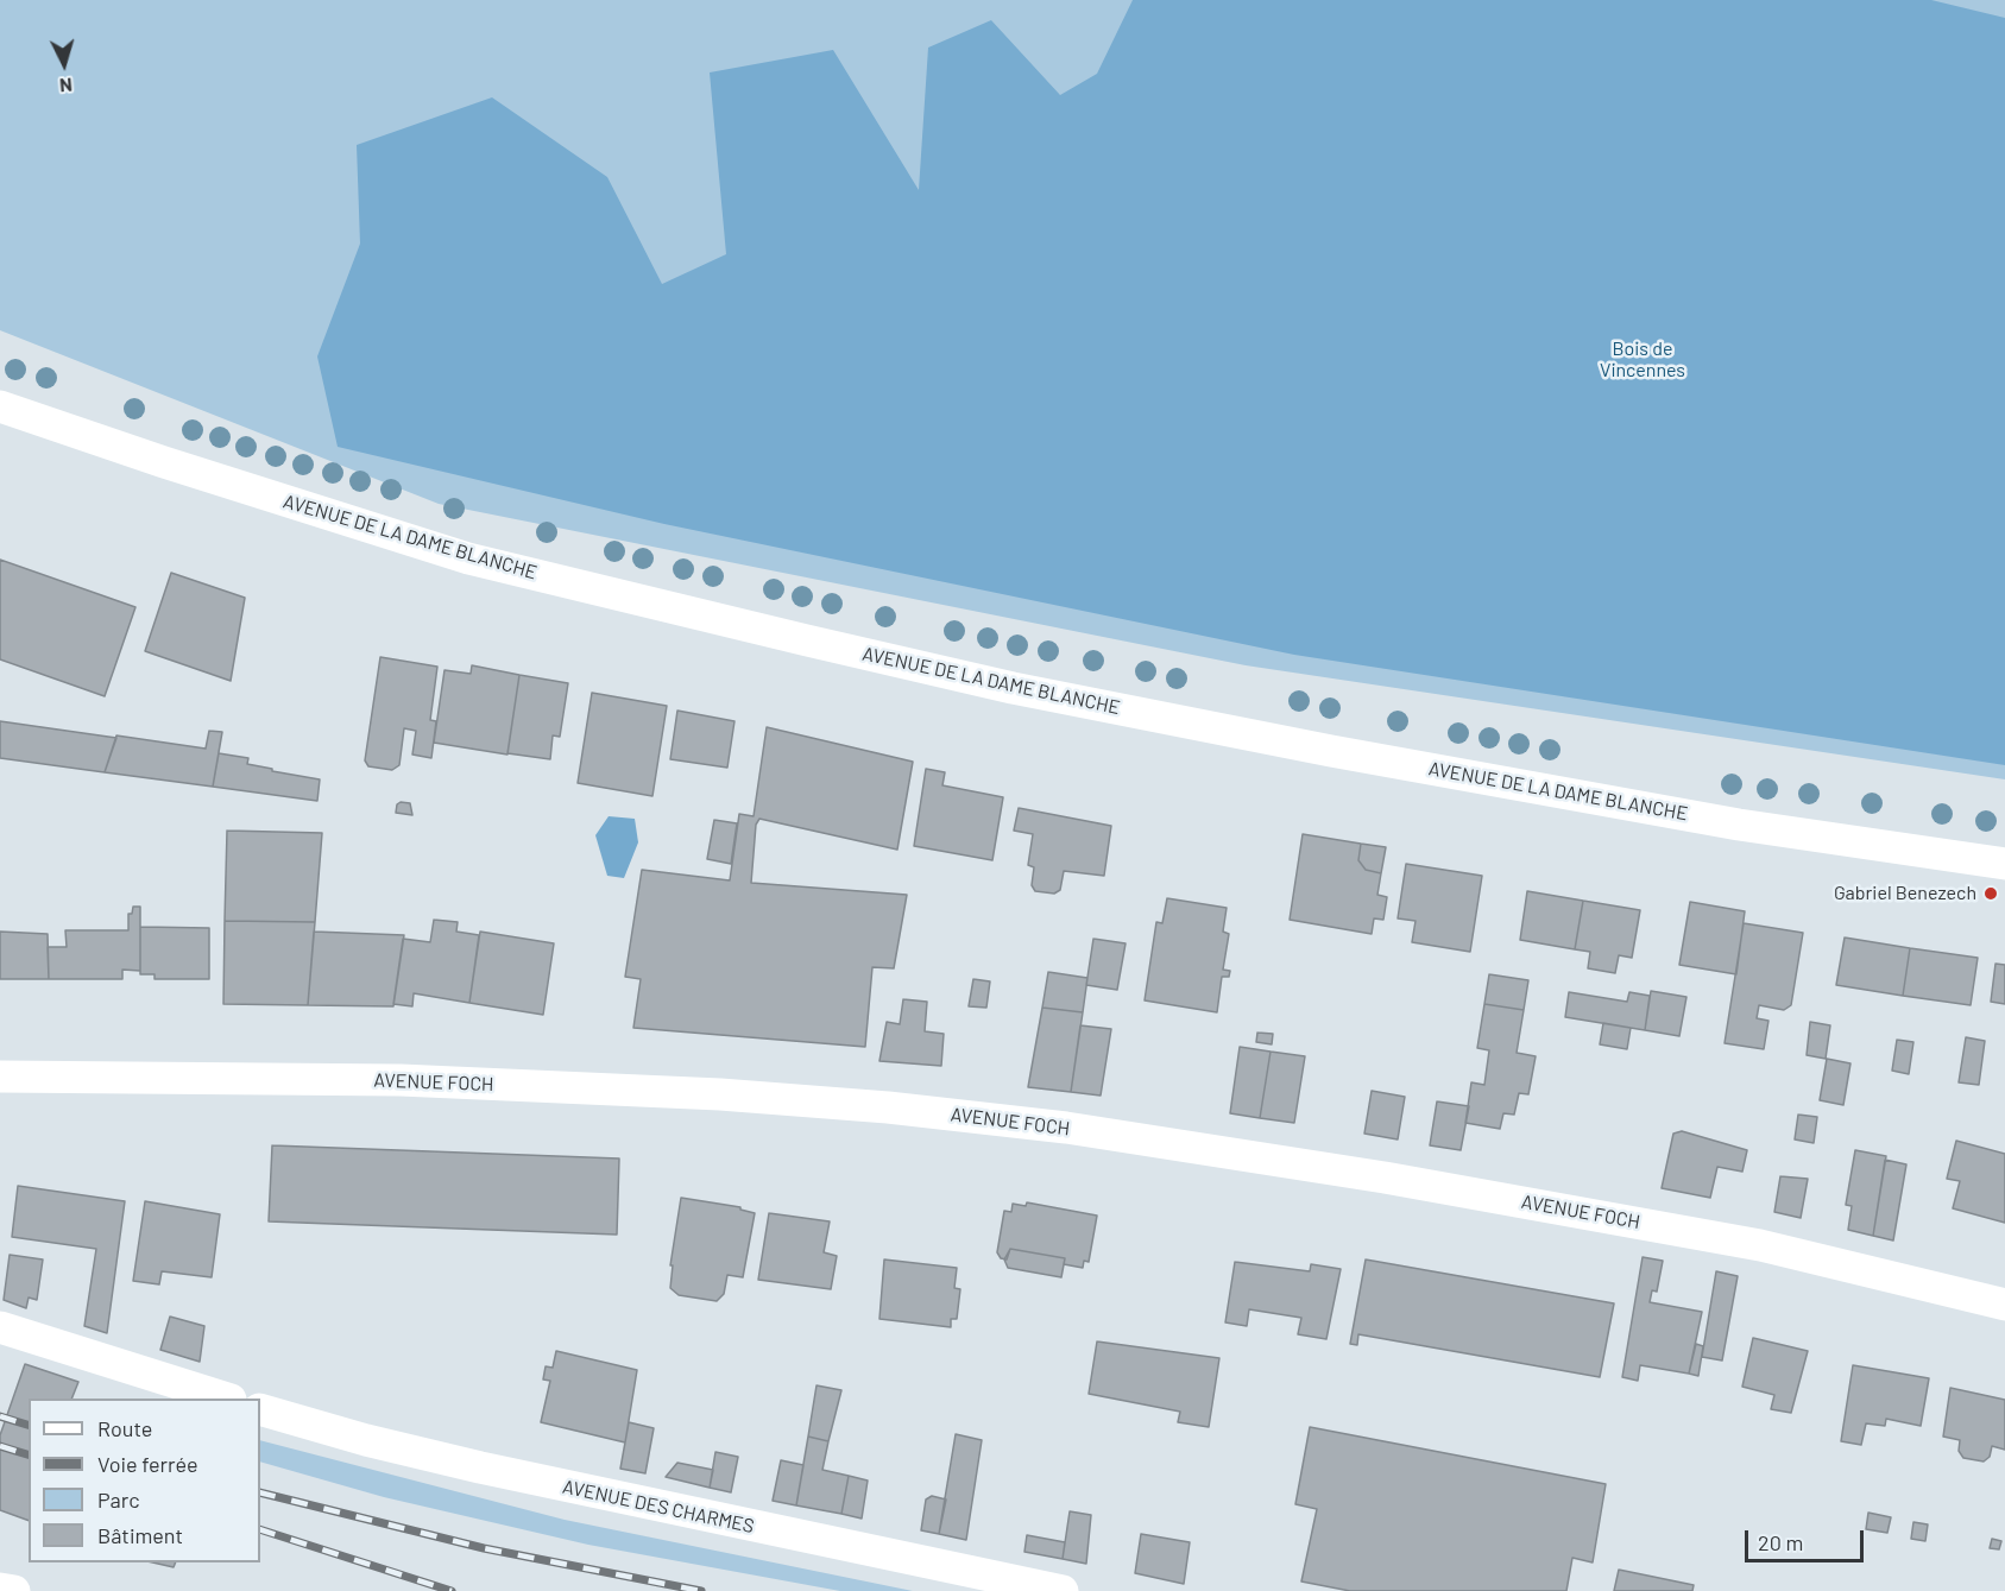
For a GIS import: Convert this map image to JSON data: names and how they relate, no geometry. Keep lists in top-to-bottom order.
{
  "streets": {
    "street": ["AVENUE DE LA DAME BLANCHE", "AVENUE FOCH", "AVENUE DES CHARMES"]
  },
  "parks": ["Bois de Vincennes"],
  "places": ["Gabriel Benezech"],
  "legend": [
    "Route",
    "Voie ferrée",
    "Parc",
    "Bâtiment"
  ],
  "scale_bar": "20 m",
  "north": "bottom"
}
